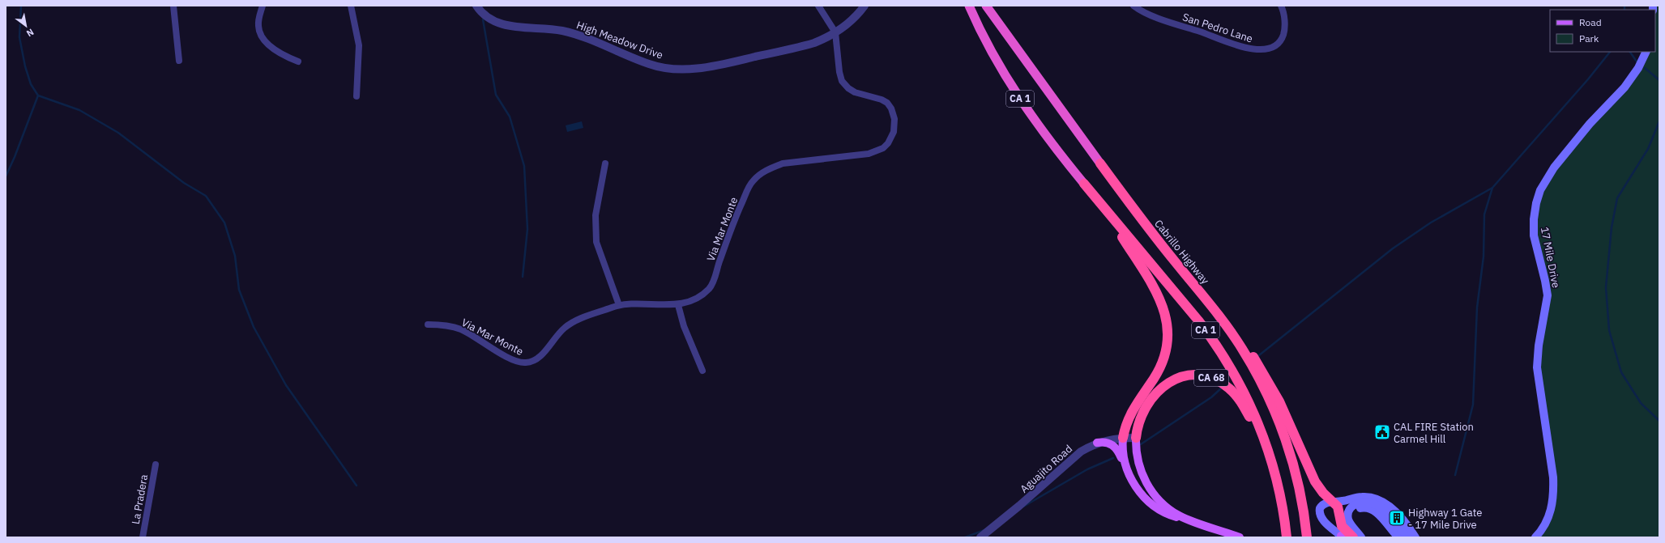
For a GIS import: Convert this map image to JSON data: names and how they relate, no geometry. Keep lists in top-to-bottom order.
{
  "streets": {
    "highway": ["CA 1", "Cabrillo Highway", "CA 68"],
    "main road": ["17 Mile Drive"],
    "street": [
      "San Pedro Lane",
      "High Meadow Drive",
      "Via Mar Monte",
      "Aguajito Road",
      "La Pradera"
    ]
  },
  "crossings": [
    ["High Meadow Drive", "Via Mar Monte"],
    ["CA 1", "CA 68"],
    ["CA 68", "Aguajito Road"]
  ],
  "places": {
    "public building": ["CAL FIRE Station Carmel Hill"],
    "building": ["Highway 1 Gate - 17 Mile Drive"]
  },
  "legend": ["Road", "Park"],
  "north": "bottom right"
}
